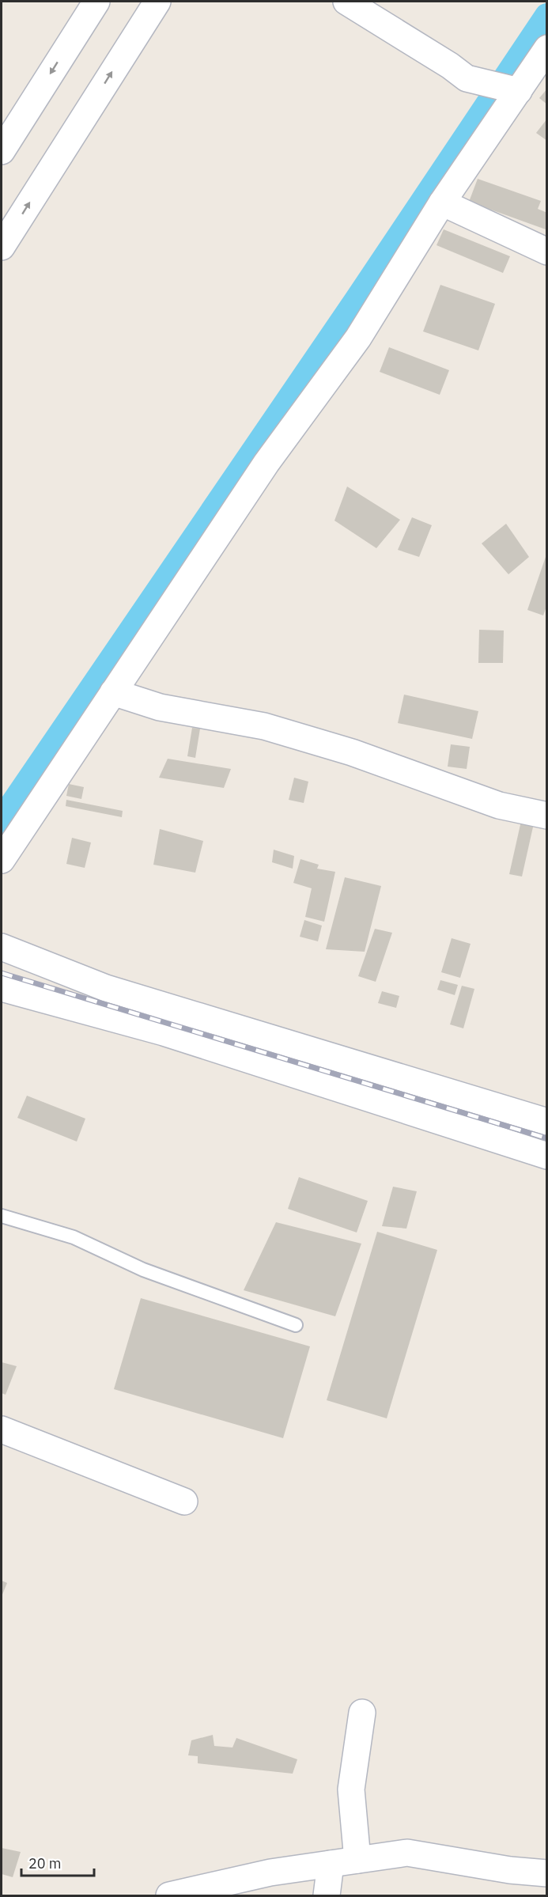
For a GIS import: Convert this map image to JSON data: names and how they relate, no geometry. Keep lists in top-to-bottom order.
{
  "scale_bar": "20 m"
}
